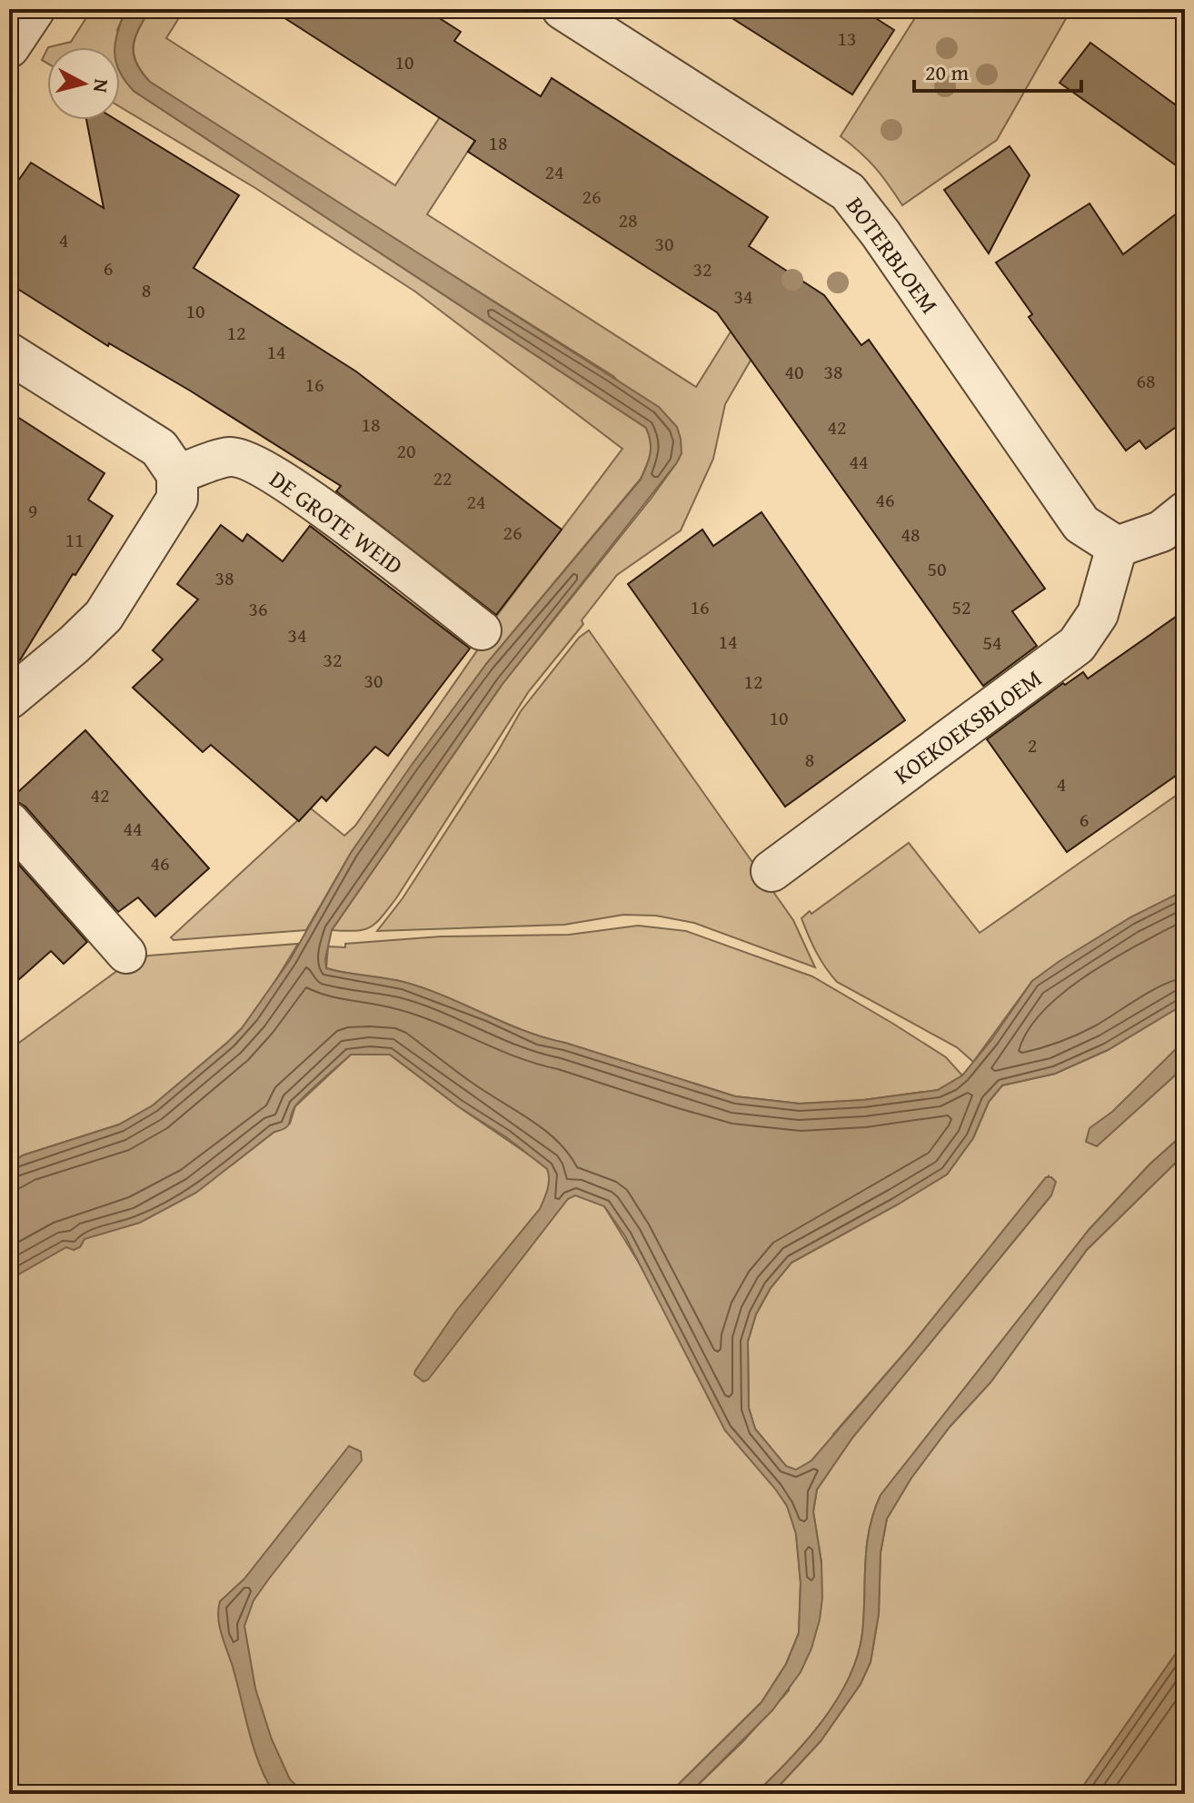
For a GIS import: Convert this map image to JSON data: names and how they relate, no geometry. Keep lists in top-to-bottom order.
{
  "streets": {
    "street": ["BOTERBLOEM", "DE GROTE WEID", "KOEKOEKSBLOEM"]
  },
  "crossings": [
    ["BOTERBLOEM", "KOEKOEKSBLOEM"]
  ],
  "house_numbers": [
    "13",
    "10",
    "18",
    "24",
    "26",
    "28",
    "4",
    "30",
    "6",
    "32",
    "8",
    "34",
    "10",
    "12",
    "14",
    "40",
    "38",
    "68",
    "16",
    "18",
    "42",
    "20",
    "44",
    "22",
    "46",
    "24",
    "9",
    "26",
    "48",
    "11",
    "50",
    "38",
    "16",
    "52",
    "36",
    "34",
    "14",
    "54",
    "32",
    "30",
    "12",
    "10",
    "2",
    "8",
    "4",
    "42",
    "6",
    "44",
    "46"
  ],
  "scale_bar": "20 m",
  "north": "right"
}
